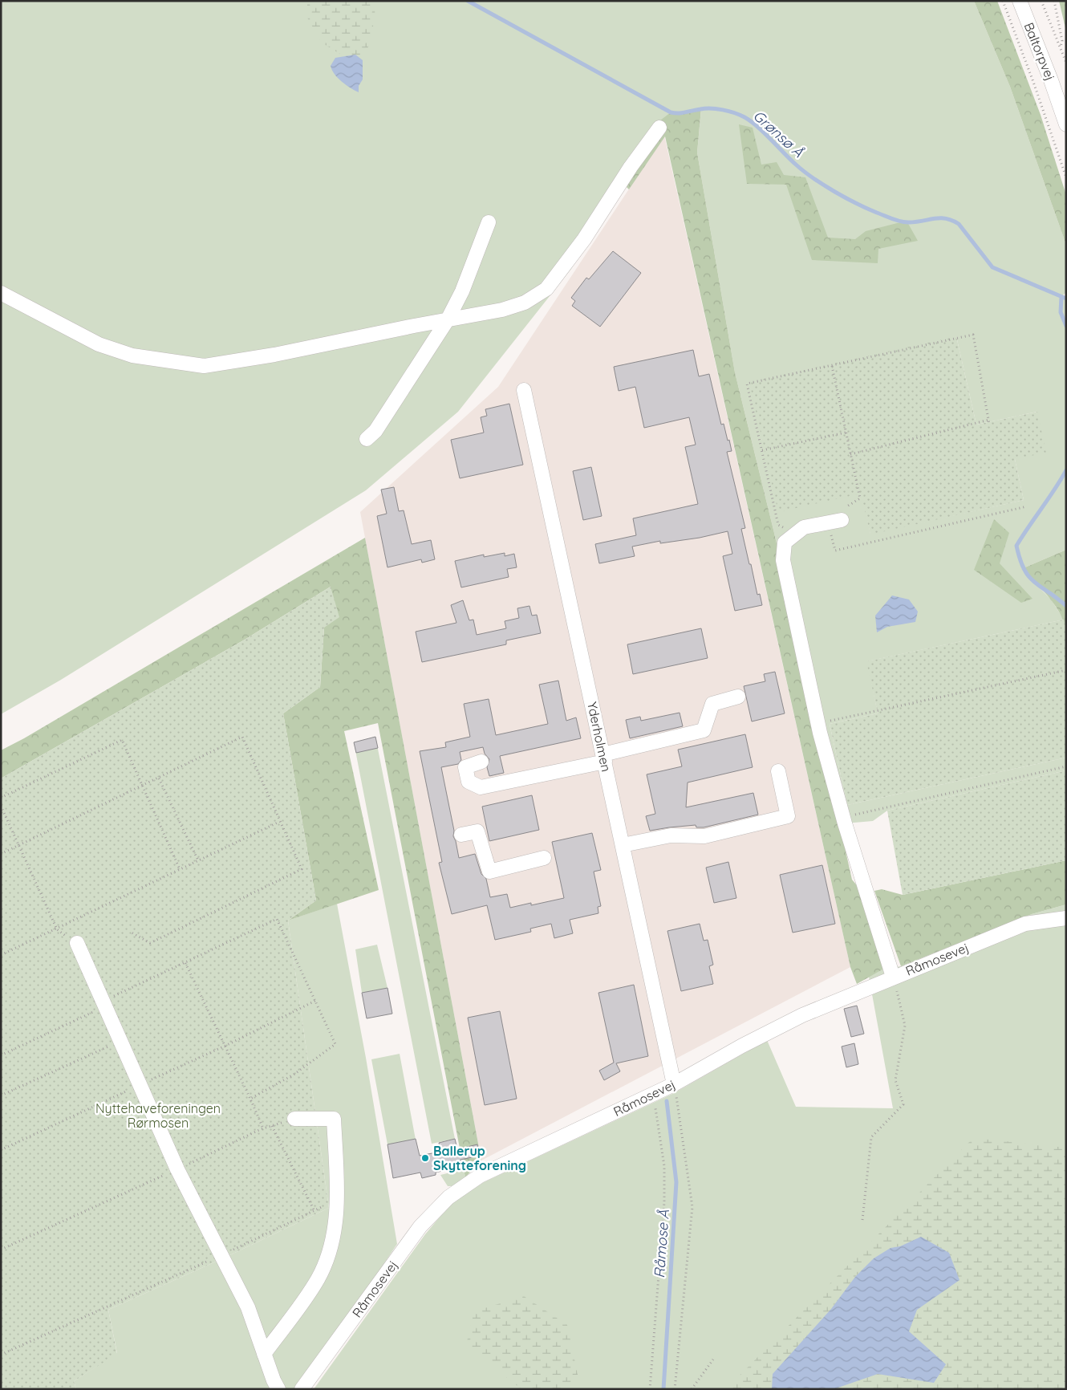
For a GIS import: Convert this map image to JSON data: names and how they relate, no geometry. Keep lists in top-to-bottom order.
{
  "streets": {
    "street": ["Baltorpvej", "Yderholmen", "Råmosevej"]
  },
  "crossings": [
    ["Yderholmen", "Råmosevej"]
  ],
  "water": ["Grønsø Å", "Råmose Å"],
  "parks": ["Nyttehaveforeningen Rørmosen"],
  "places": ["Ballerup Skytteforening"]
}
